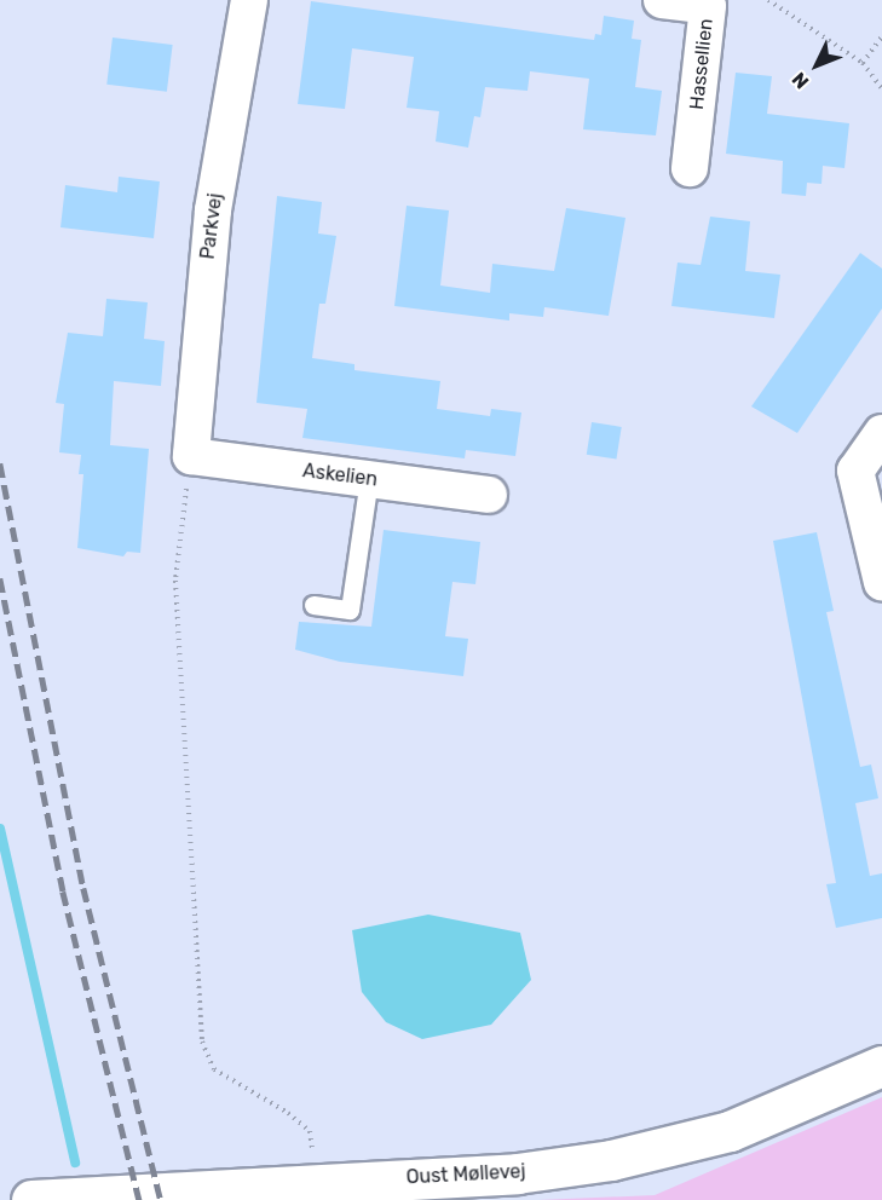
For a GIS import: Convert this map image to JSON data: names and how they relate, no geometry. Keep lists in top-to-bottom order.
{
  "streets": {
    "street": [
      "Hassellien",
      "Parkvej",
      "Askelien",
      "Oust Møllevej"
    ]
  },
  "crossings": [
    ["Parkvej", "Askelien"]
  ],
  "north": "bottom left"
}
